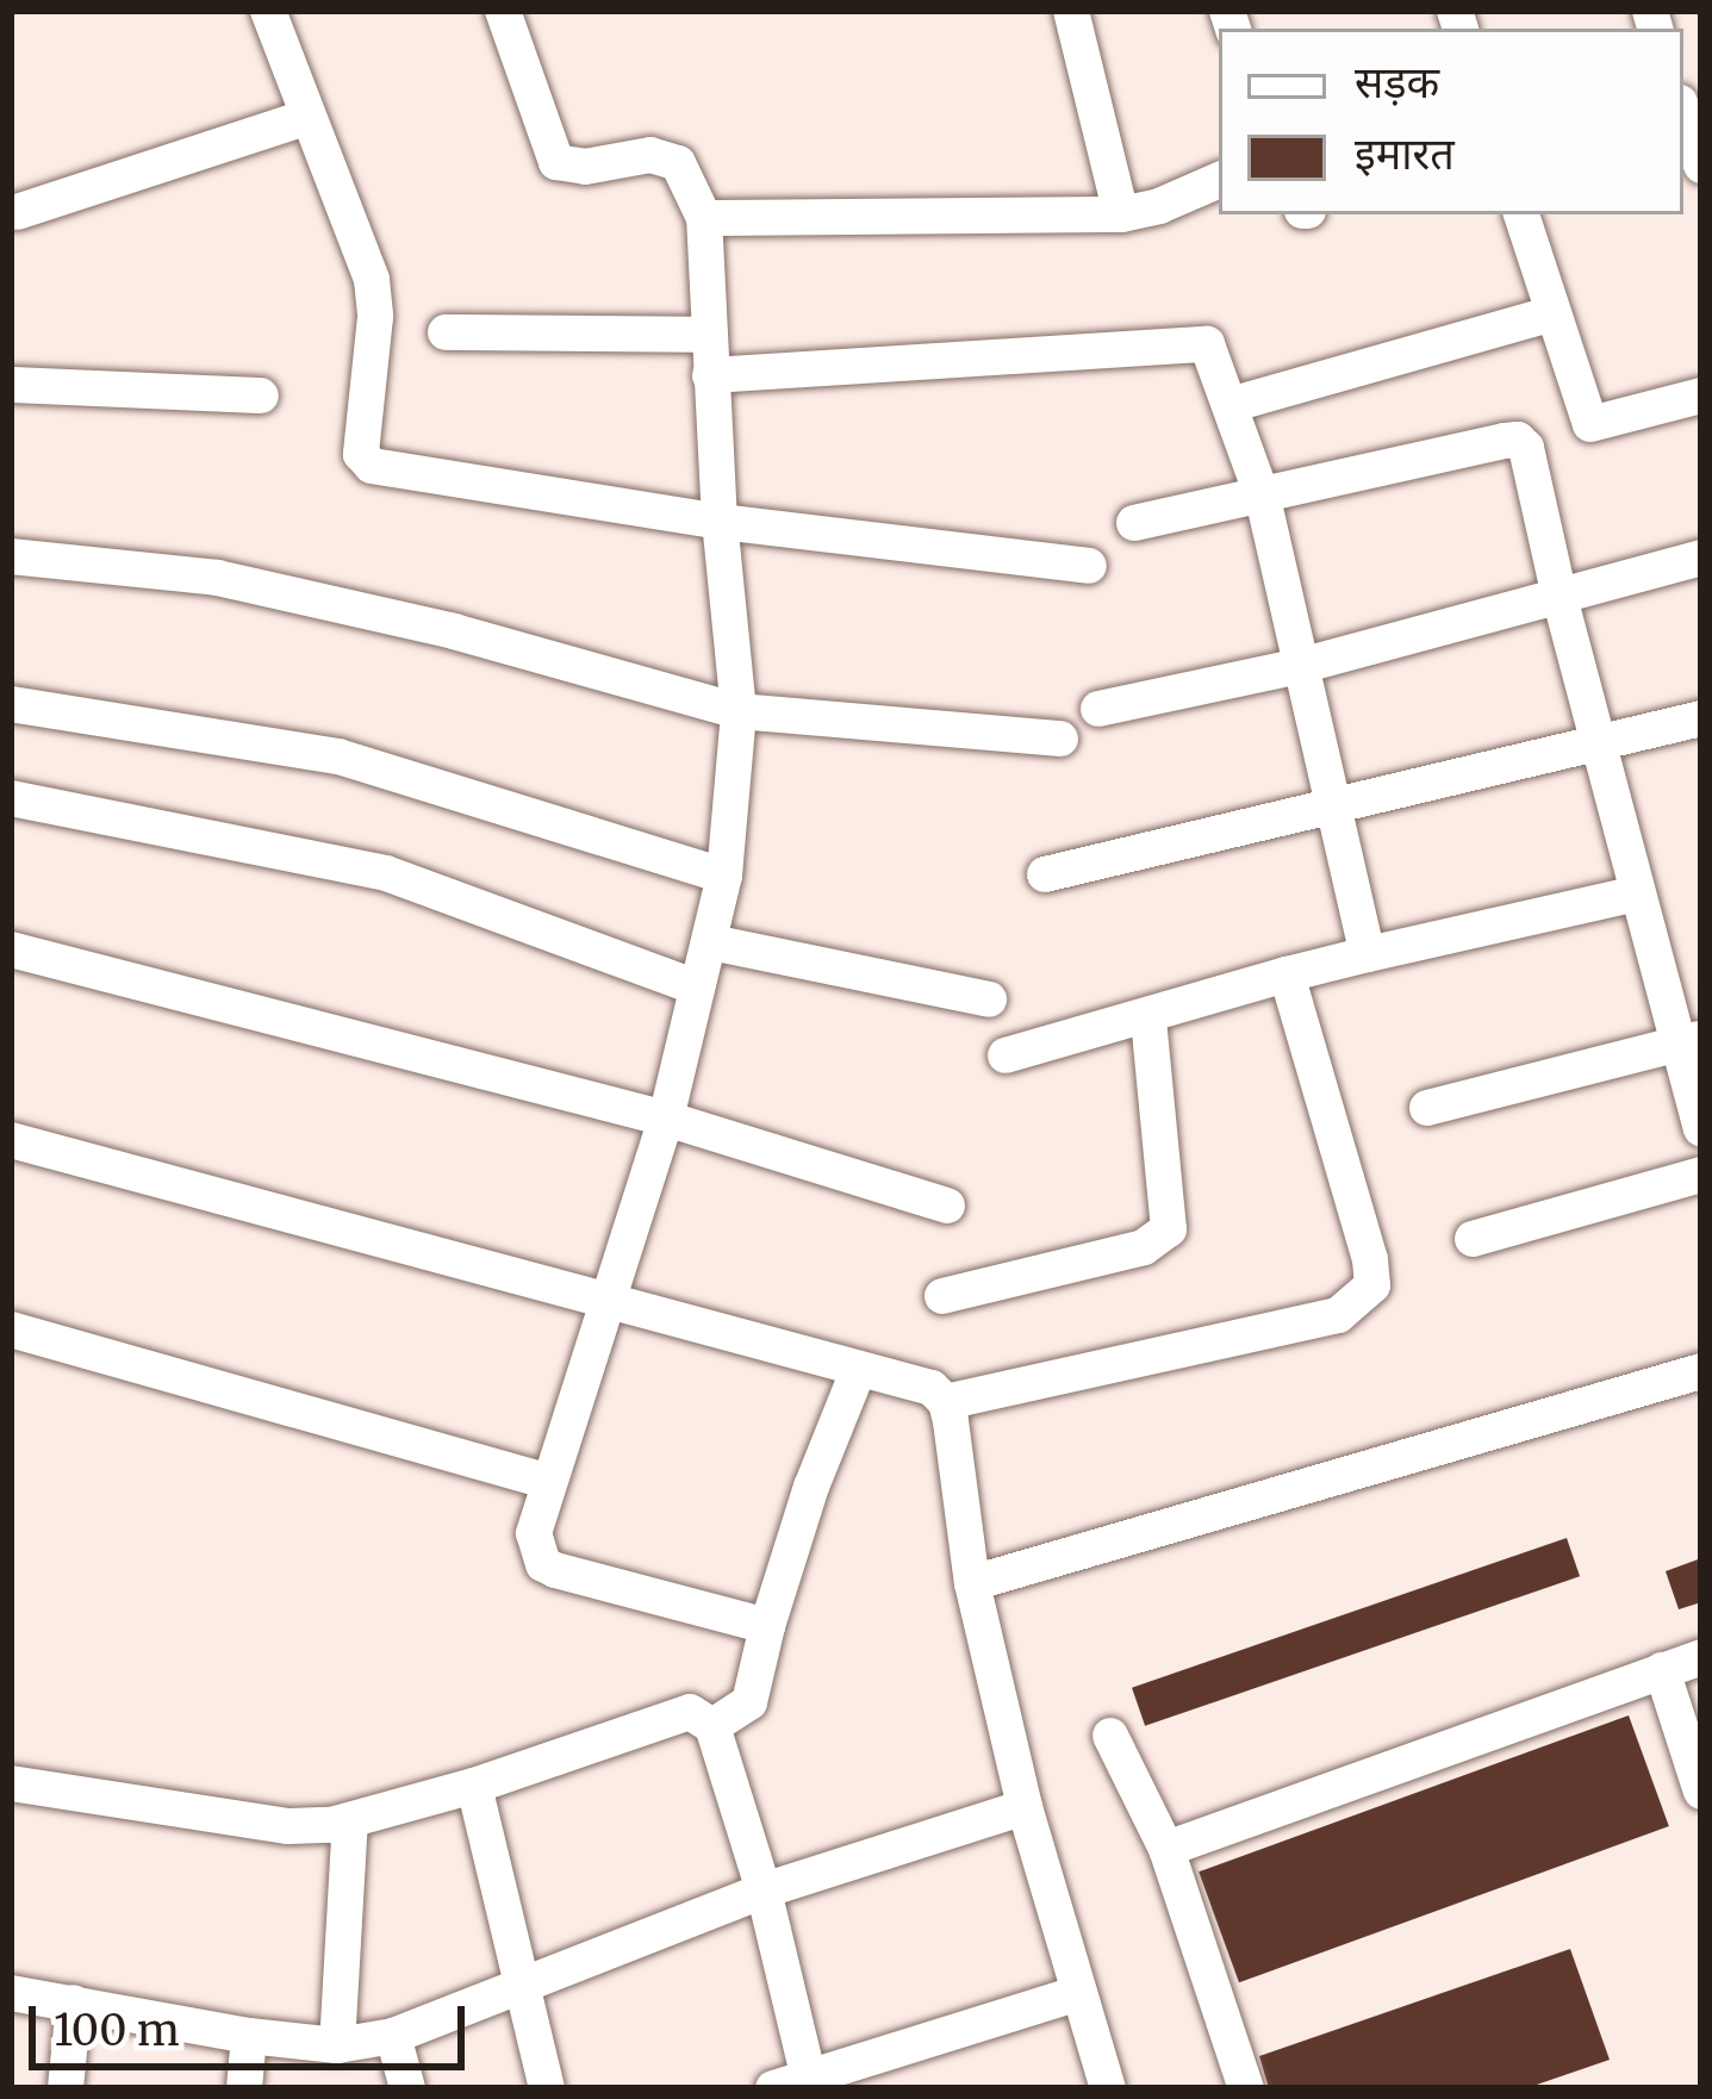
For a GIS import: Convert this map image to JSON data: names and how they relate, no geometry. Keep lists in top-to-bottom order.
{
  "legend": ["सड़क", "इमारत"],
  "scale_bar": "100 m"
}
